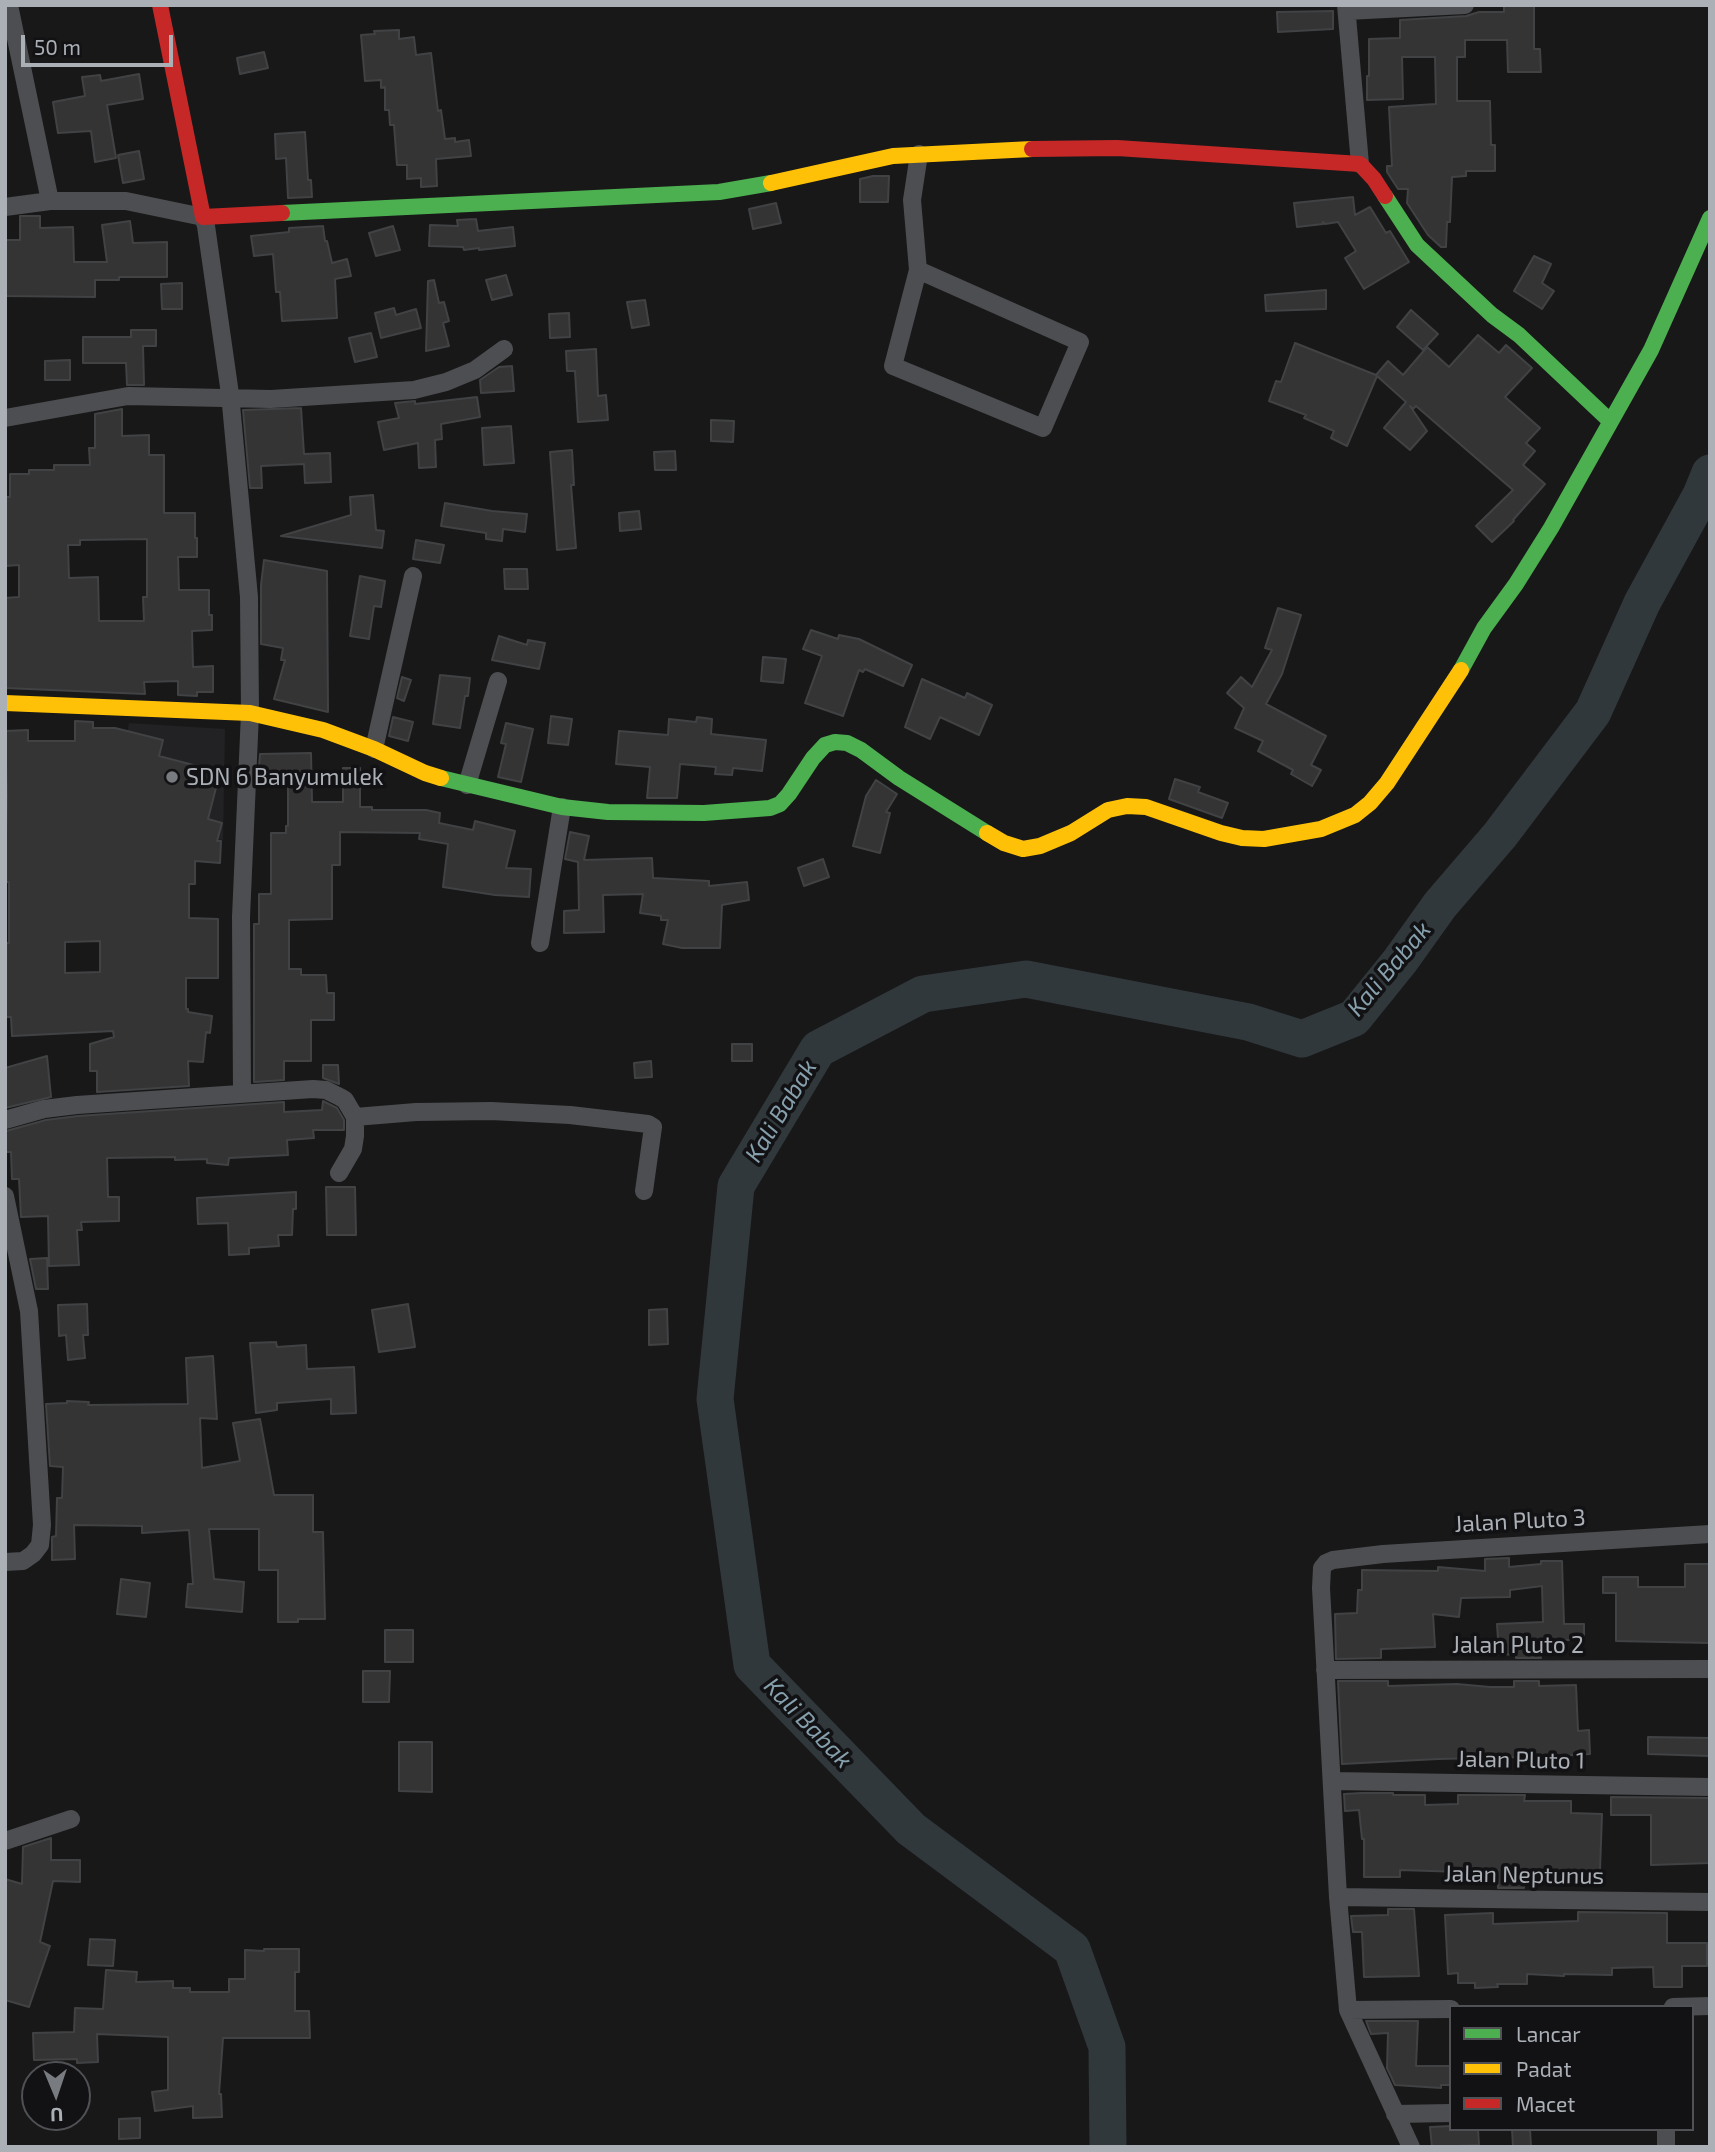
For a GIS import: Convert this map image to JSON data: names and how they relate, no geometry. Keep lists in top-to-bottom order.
{
  "streets": {
    "street": [
      "Jalan Pluto 3",
      "Jalan Pluto 2",
      "Jalan Pluto 1",
      "Jalan Neptunus"
    ]
  },
  "crossings": [
    ["Jalan Pluto 3", "Jalan Pluto 2"]
  ],
  "water": ["Kali Babak"],
  "places": ["SDN 6 Banyumulek"],
  "legend": ["Lancar", "Padat", "Macet"],
  "scale_bar": "50 m",
  "north": "bottom"
}
